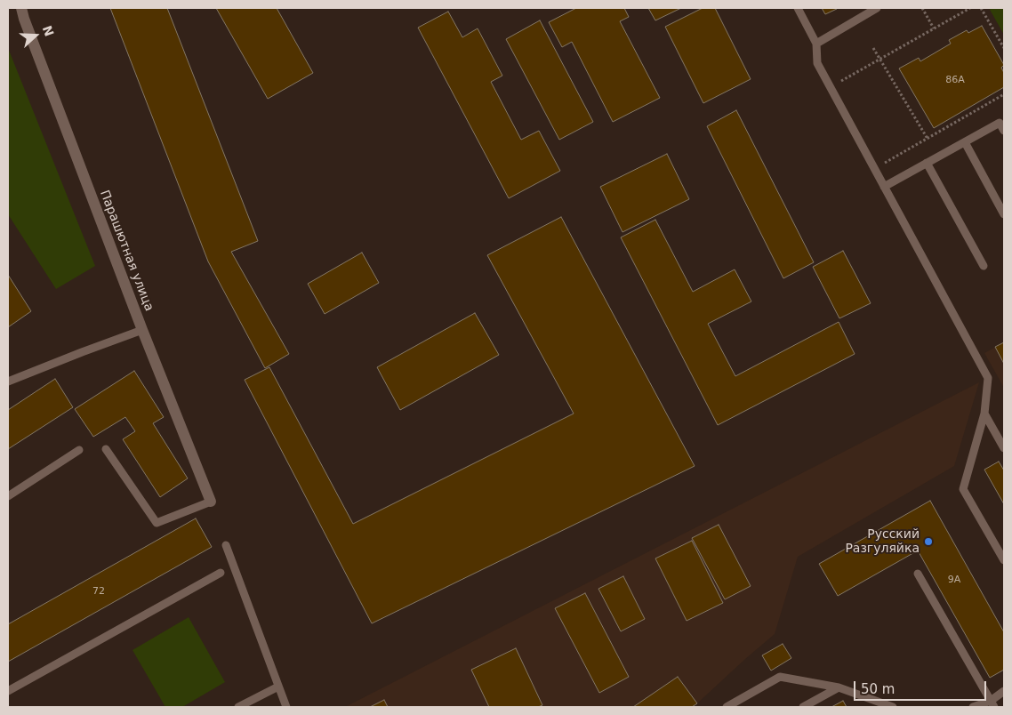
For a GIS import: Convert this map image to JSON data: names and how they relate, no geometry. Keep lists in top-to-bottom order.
{
  "streets": {
    "street": ["Парашютная улица"]
  },
  "places": ["Русский Разгуляйка"],
  "house_numbers": ["86А", "9А", "72"],
  "scale_bar": "50 m",
  "north": "right"
}
